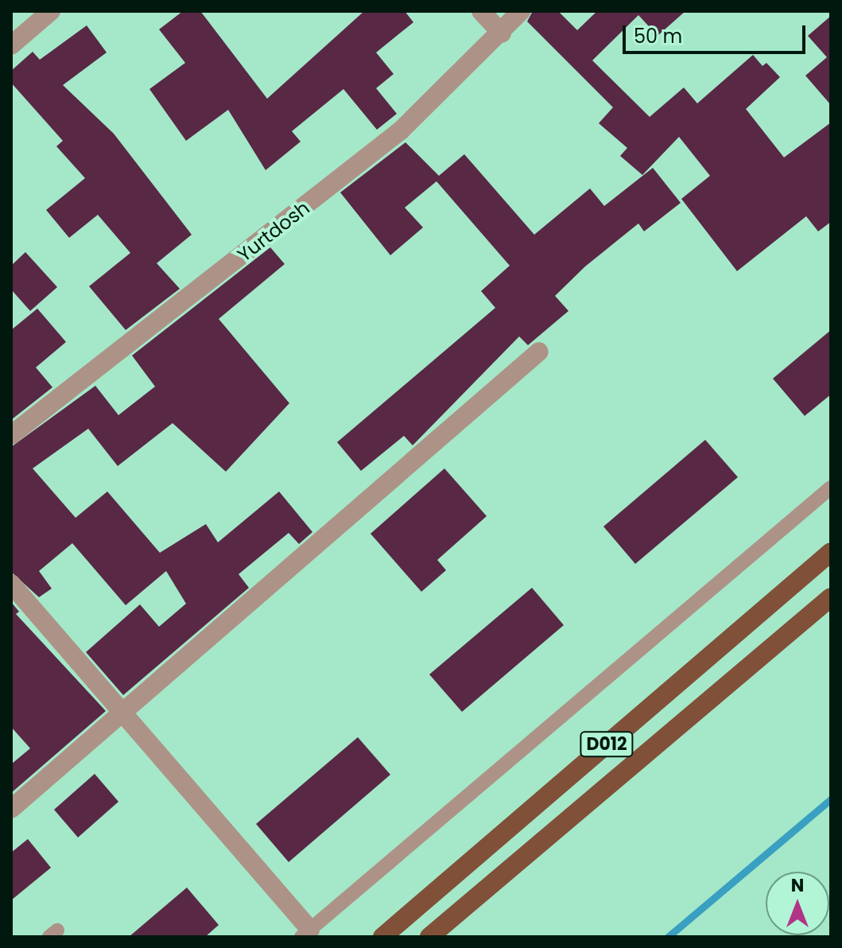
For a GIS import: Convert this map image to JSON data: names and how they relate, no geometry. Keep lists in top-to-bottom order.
{
  "streets": {
    "highway": ["D012"],
    "street": ["Yurtdosh"]
  },
  "scale_bar": "50 m",
  "north": "top"
}
